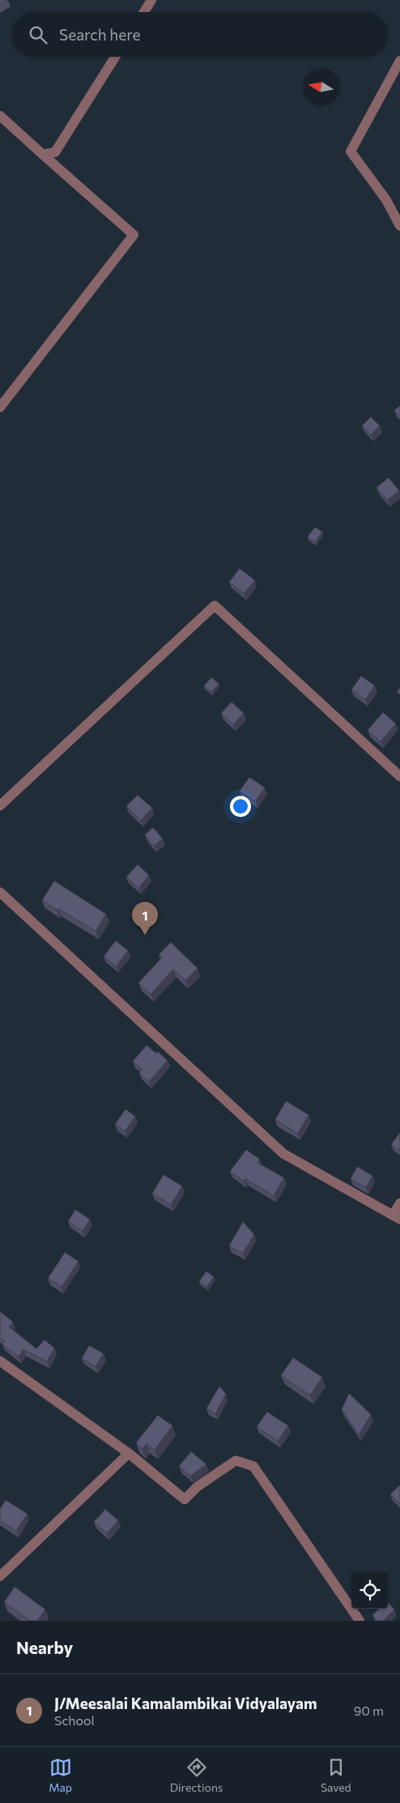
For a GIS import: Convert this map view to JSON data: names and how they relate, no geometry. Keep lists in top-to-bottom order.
{
  "north": "left",
  "page": {
    "search": "Search here",
    "pins": "1",
    "heading": "Nearby",
    "list": [
      {
        "mark": "1",
        "name": "J/Meesalai Kamalambikai Vidyalayam",
        "note": "School",
        "value": "90 m"
      }
    ],
    "nav": ["Map", "Directions", "Saved"]
  }
}
